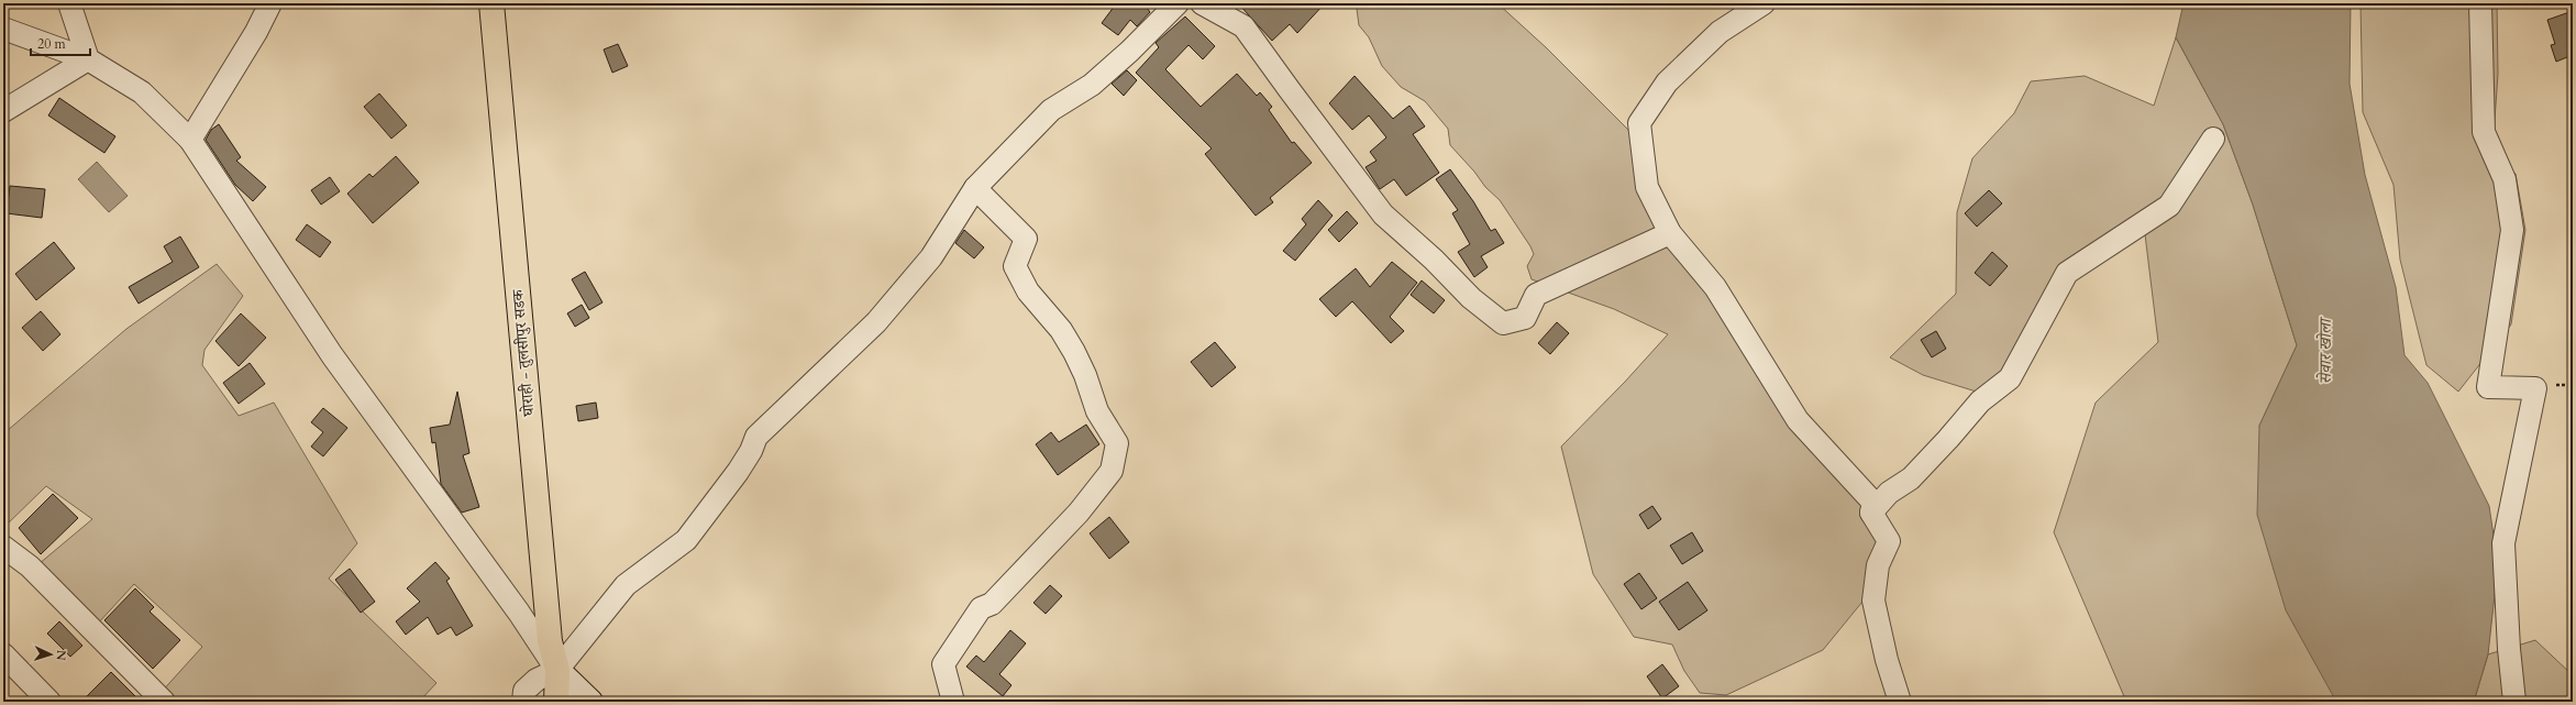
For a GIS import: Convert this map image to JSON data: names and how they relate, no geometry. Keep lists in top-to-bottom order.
{
  "streets": {
    "main road": ["घोराही - तुलसीपुर सडक"]
  },
  "water": ["सेवार खोला"],
  "scale_bar": "20 m",
  "north": "right"
}
